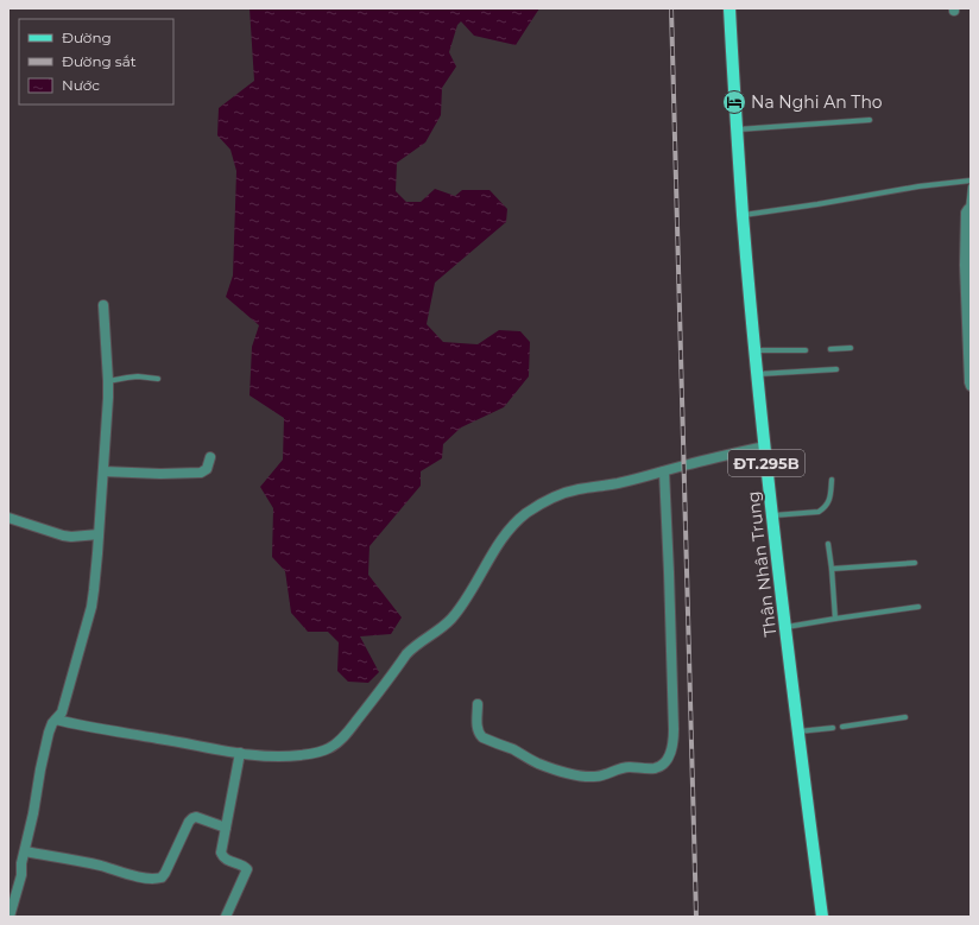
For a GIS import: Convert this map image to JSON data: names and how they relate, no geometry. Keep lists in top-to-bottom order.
{
  "streets": {
    "main road": ["ĐT.295B", "Thân Nhân Trung"]
  },
  "places": {
    "hotel": ["Na Nghi An Tho"]
  },
  "legend": ["Đường", "Đường sắt", "Nước"]
}
